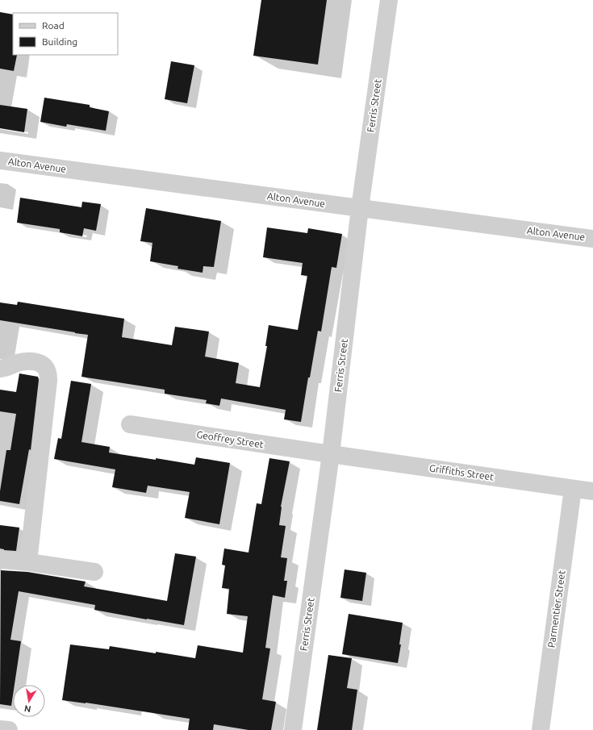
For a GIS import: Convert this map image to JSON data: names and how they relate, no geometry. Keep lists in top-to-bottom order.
{
  "streets": {
    "street": [
      "Ferris Street",
      "Alton Avenue",
      "Geoffrey Street",
      "Griffiths Street",
      "Parmentier Street"
    ]
  },
  "crossings": [
    ["Ferris Street", "Alton Avenue"],
    ["Ferris Street", "Geoffrey Street"],
    ["Ferris Street", "Griffiths Street"],
    ["Geoffrey Street", "Griffiths Street"],
    ["Griffiths Street", "Parmentier Street"]
  ],
  "legend": ["Road", "Building"],
  "north": "bottom"
}
